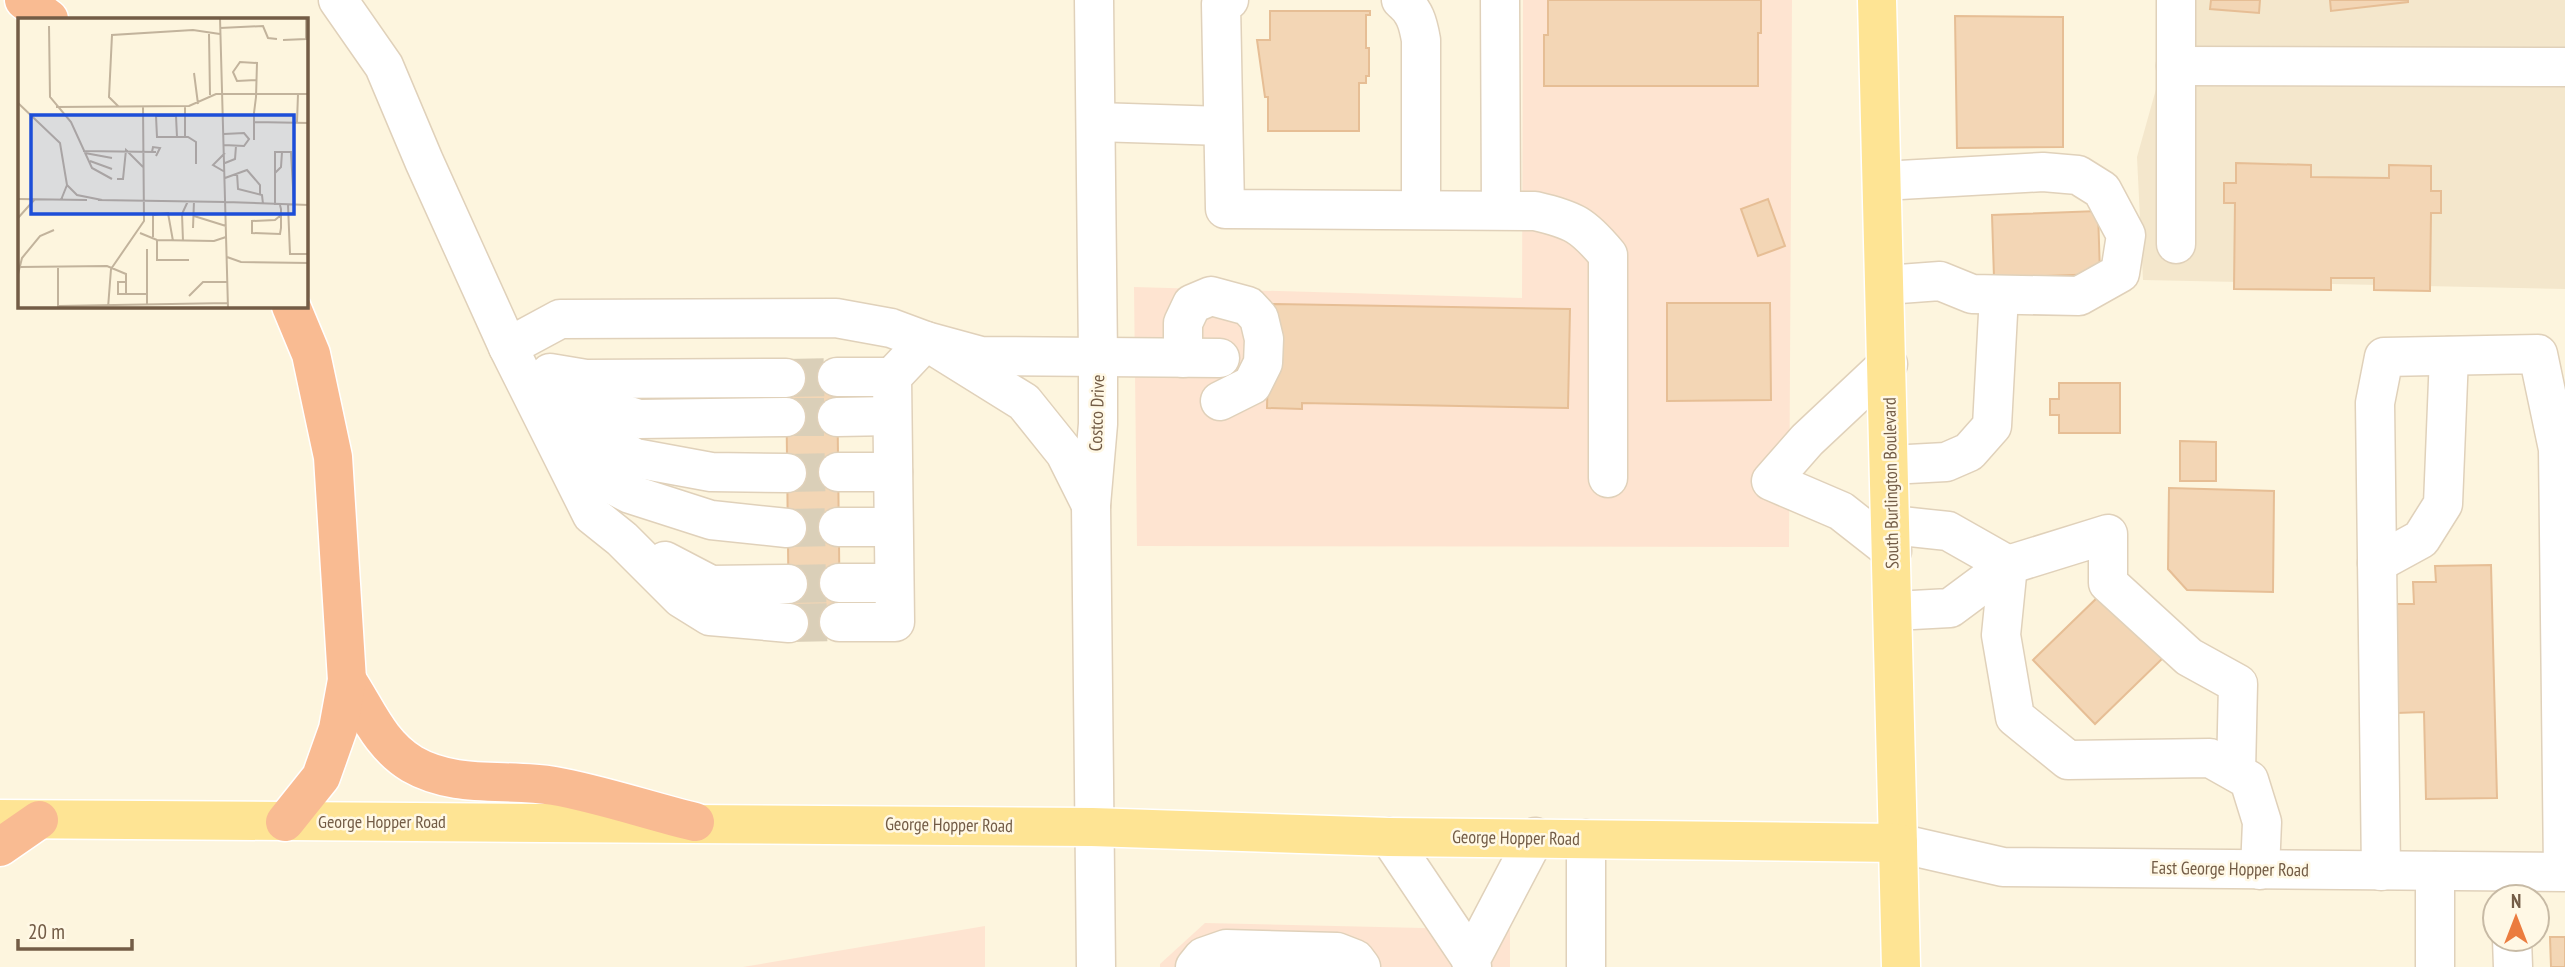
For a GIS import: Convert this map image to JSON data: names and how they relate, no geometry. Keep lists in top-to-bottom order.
{
  "streets": {
    "main road": ["South Burlington Boulevard", "George Hopper Road"],
    "street": ["Costco Drive", "East George Hopper Road"]
  },
  "crossings": [
    ["Costco Drive", "George Hopper Road"],
    ["South Burlington Boulevard", "George Hopper Road"],
    ["South Burlington Boulevard", "East George Hopper Road"],
    ["George Hopper Road", "East George Hopper Road"]
  ],
  "scale_bar": "20 m",
  "north": "top"
}
